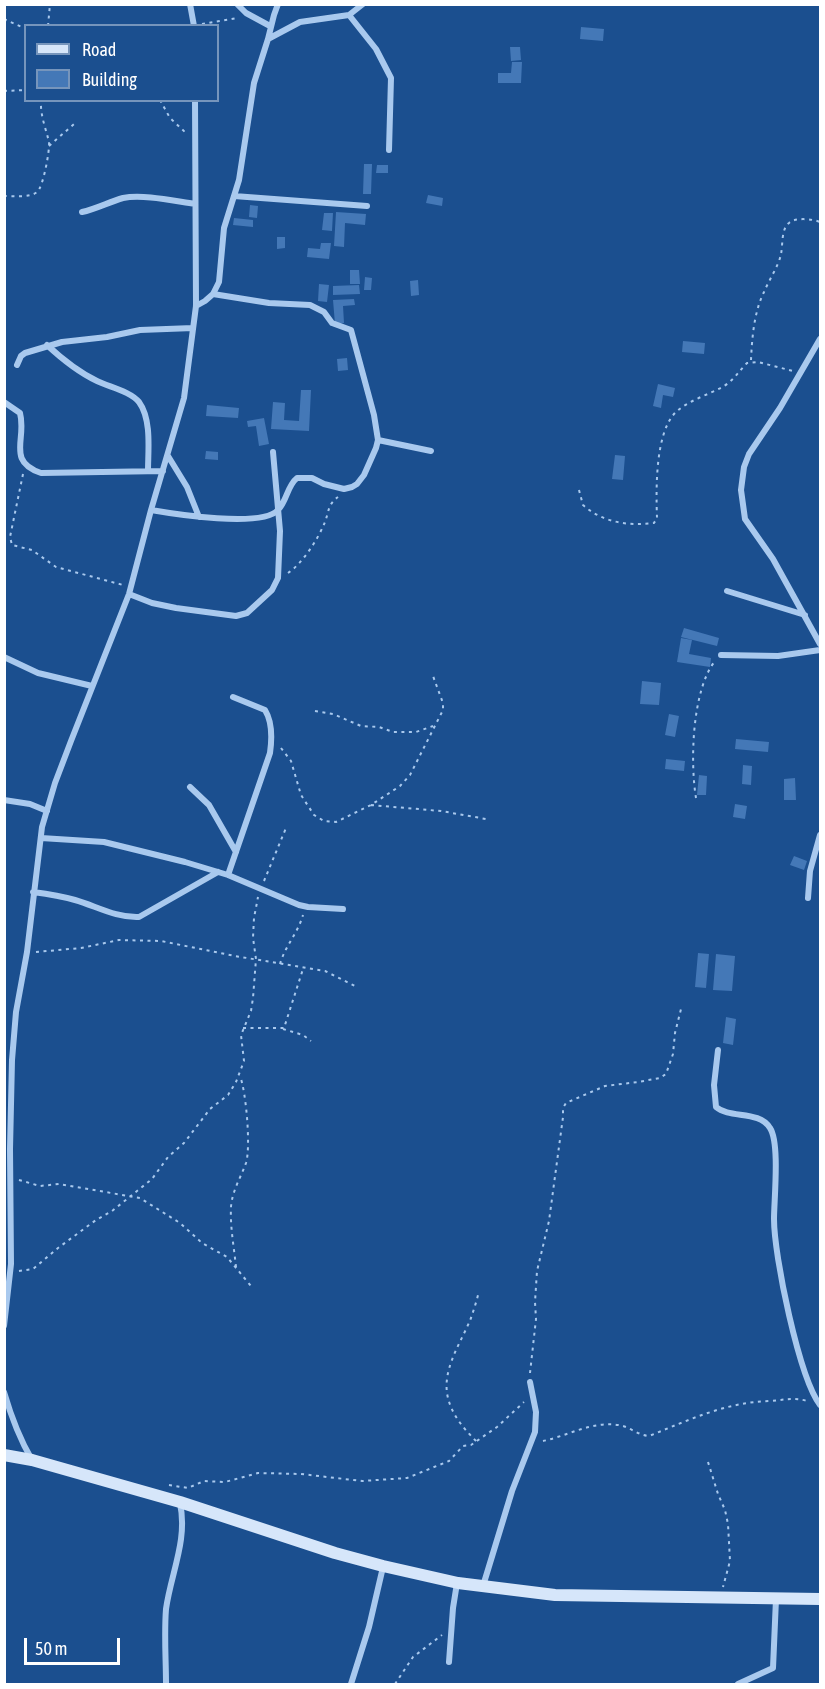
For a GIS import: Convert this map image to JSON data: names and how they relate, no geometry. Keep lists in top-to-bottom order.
{
  "legend": ["Road", "Building"],
  "scale_bar": "50 m"
}
